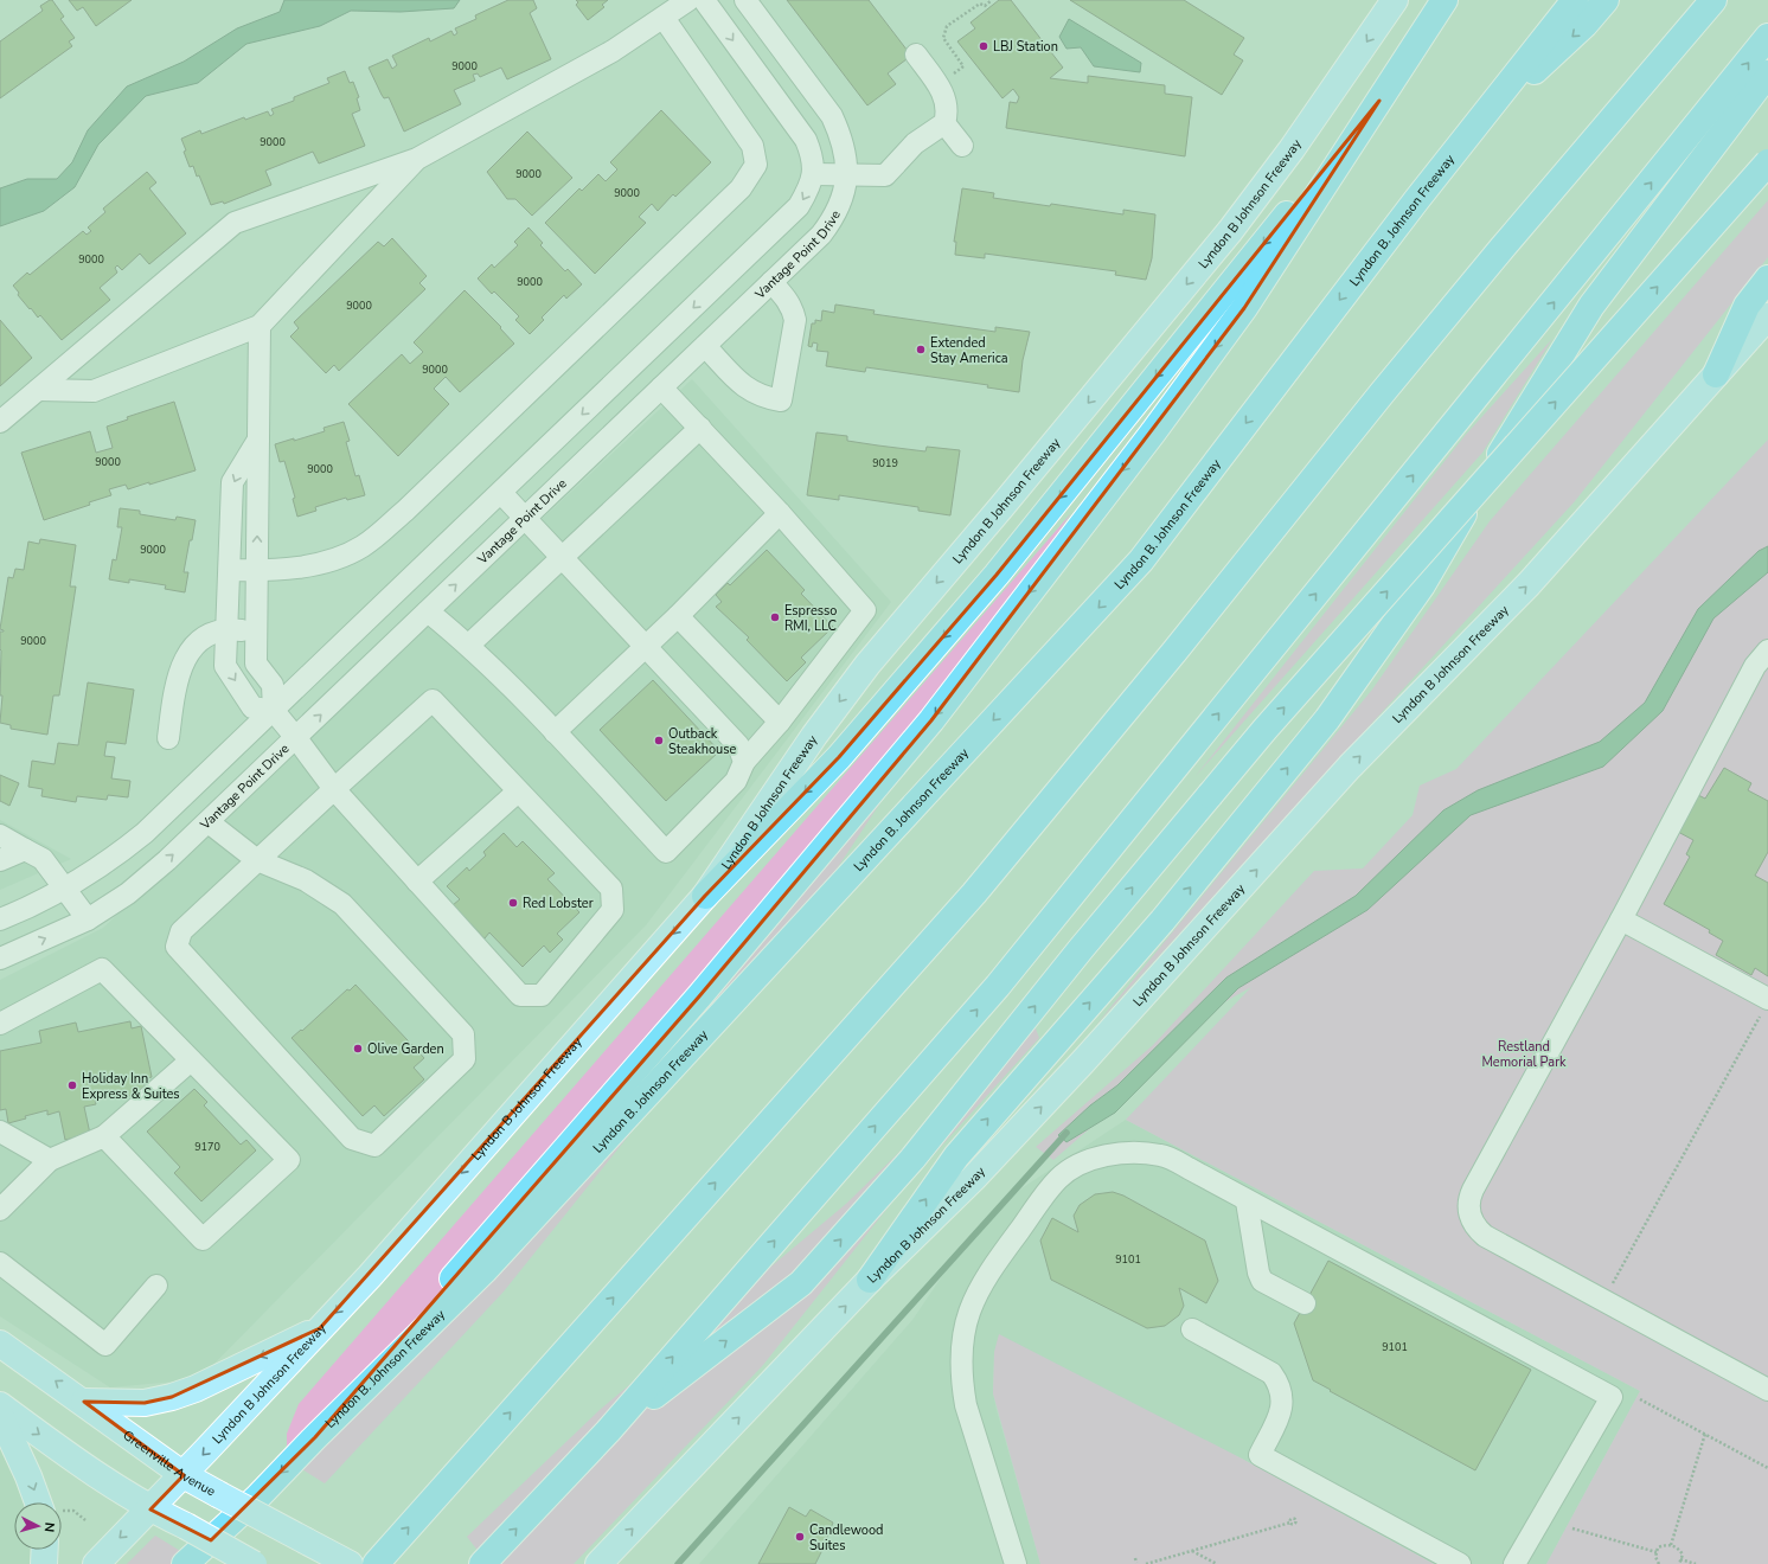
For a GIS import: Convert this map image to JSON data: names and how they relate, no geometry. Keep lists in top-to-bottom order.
{
  "streets": {
    "highway": ["Lyndon B. Johnson Freeway"],
    "main road": ["Lyndon B Johnson Freeway", "Greenville Avenue"],
    "street": ["Vantage Point Drive"]
  },
  "crossings": [
    ["Lyndon B Johnson Freeway", "Greenville Avenue"]
  ],
  "parks": ["Restland Memorial Park"],
  "places": [
    "LBJ Station",
    "Extended Stay America",
    "Espresso RMI, LLC",
    "Outback Steakhouse",
    "Red Lobster",
    "Olive Garden",
    "Holiday Inn Express & Suites",
    "Candlewood Suites"
  ],
  "house_numbers": [
    "9000",
    "9000",
    "9000",
    "9000",
    "9000",
    "9000",
    "9000",
    "9000",
    "9000",
    "9019",
    "9000",
    "9000",
    "9000",
    "9170",
    "9101",
    "9101"
  ],
  "north": "right"
}
